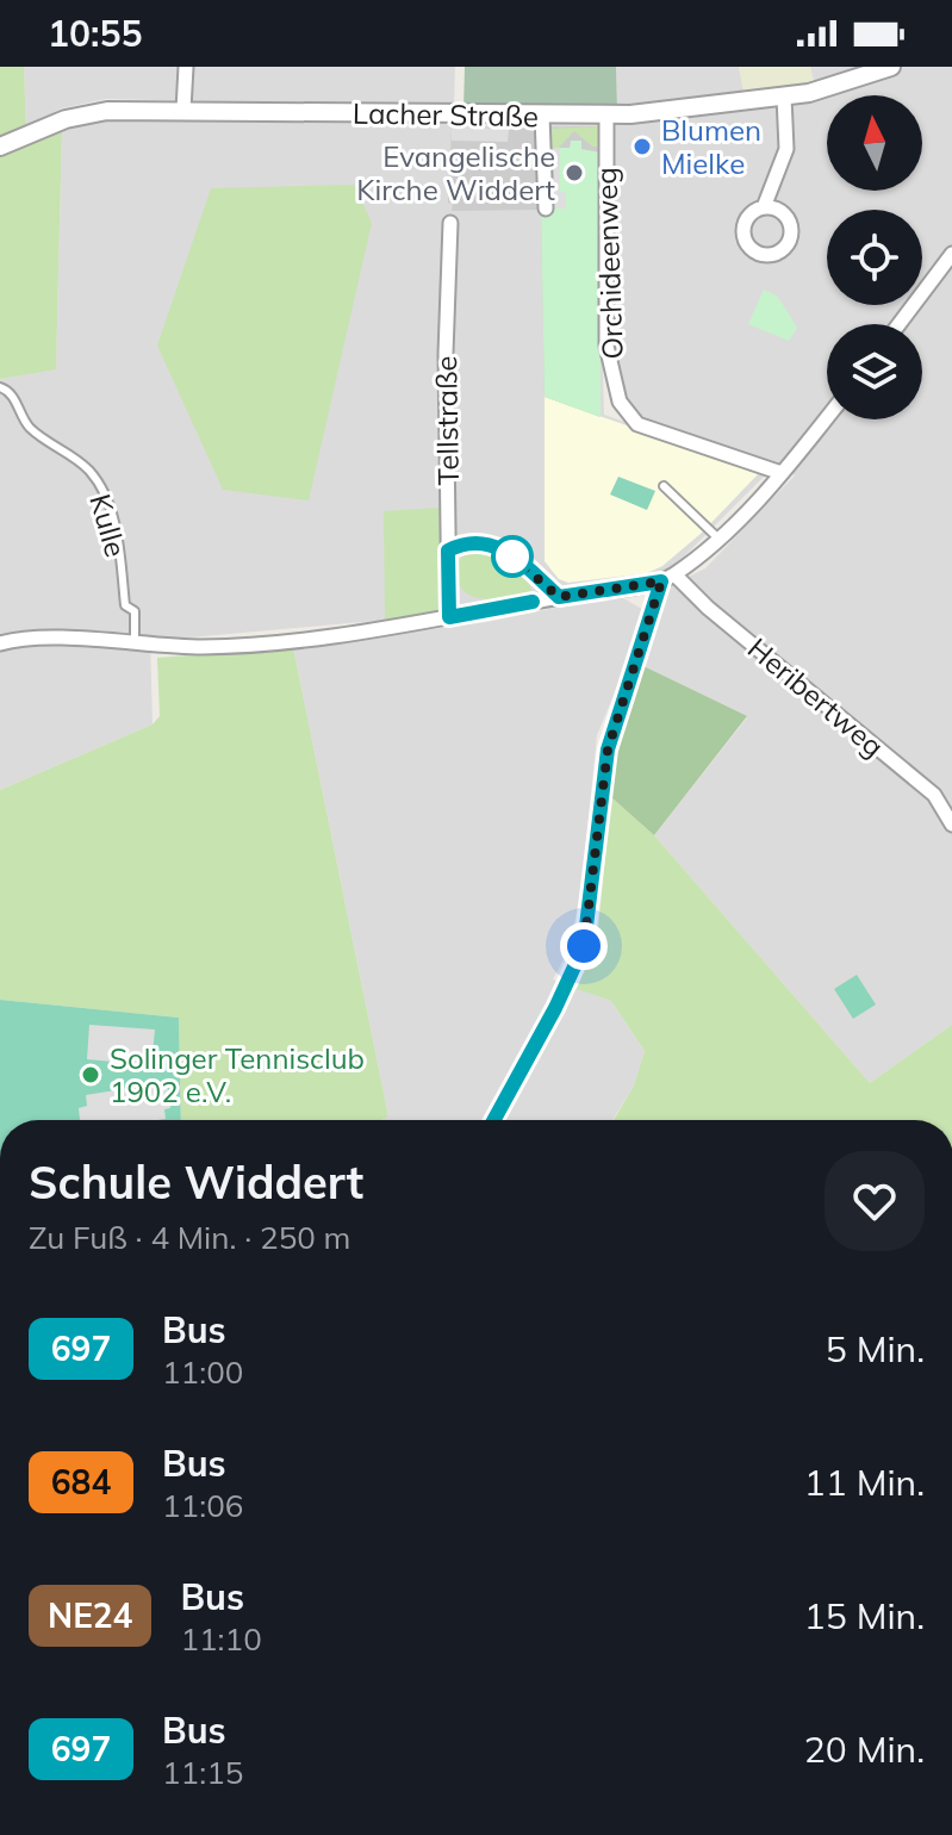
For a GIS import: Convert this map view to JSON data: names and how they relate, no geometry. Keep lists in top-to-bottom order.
{
  "streets": {
    "street": [
      "Lacher Straße",
      "Orchideenweg",
      "Tellstraße",
      "Heribertweg"
    ],
    "lane": ["Kulle"]
  },
  "crossings": [
    ["Lacher Straße", "Orchideenweg"]
  ],
  "places": ["Blumen Mielke", "Evangelische Kirche Widdert", "Solinger Tennisclub 1902 e.V."],
  "lines": ["bus line 697"],
  "north": "top",
  "page": {
    "status": "10:55",
    "heading": ["Schule Widdert", "Zu Fuß · 4 Min. · 250 m"],
    "list": [
      {
        "mark": "697",
        "name": "Bus",
        "note": "11:00",
        "value": "5 Min."
      },
      {
        "mark": "684",
        "name": "Bus",
        "note": "11:06",
        "value": "11 Min."
      },
      {
        "mark": "NE24",
        "name": "Bus",
        "note": "11:10",
        "value": "15 Min."
      },
      {
        "mark": "697",
        "name": "Bus",
        "note": "11:15",
        "value": "20 Min."
      }
    ]
  }
}
